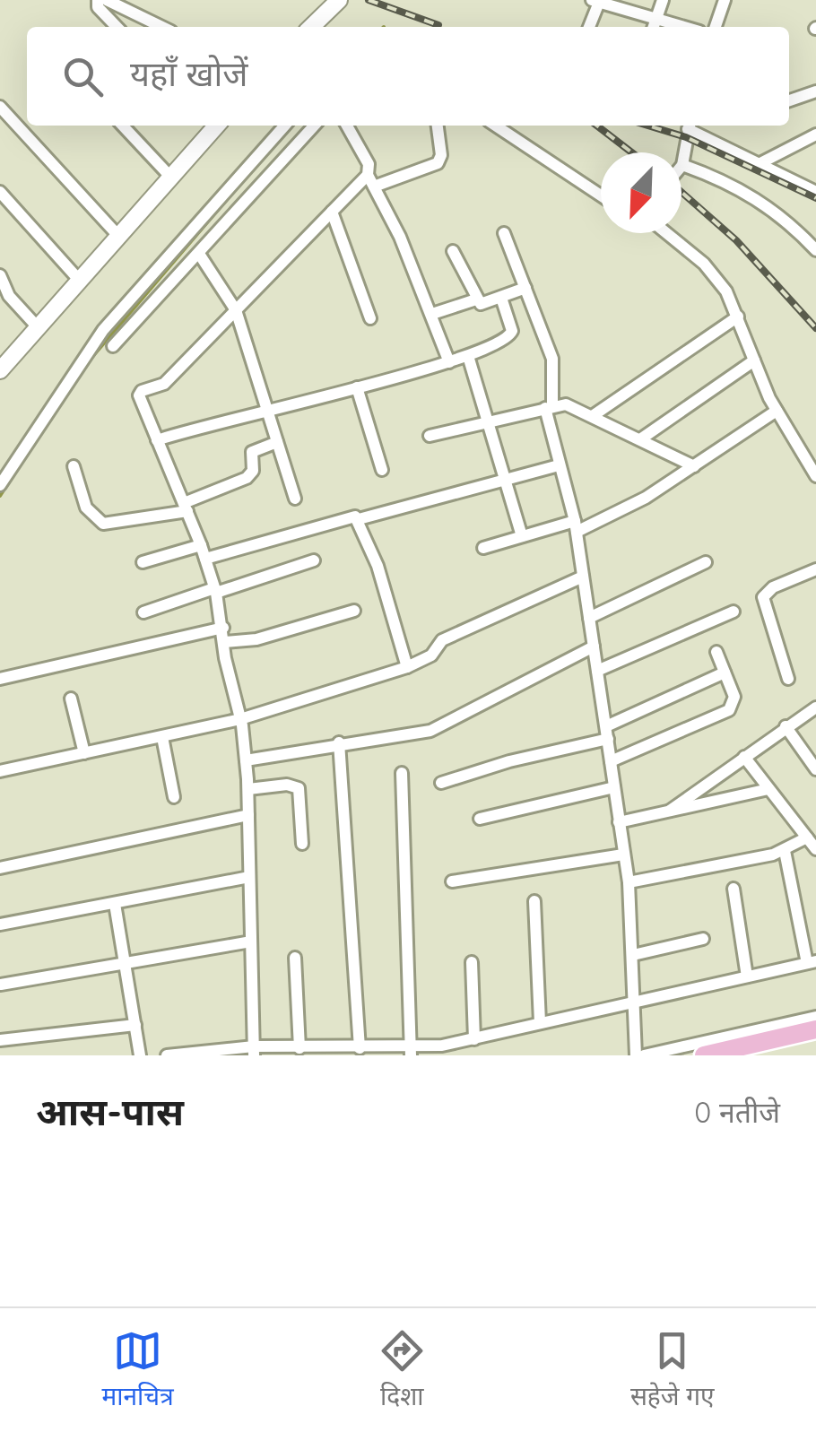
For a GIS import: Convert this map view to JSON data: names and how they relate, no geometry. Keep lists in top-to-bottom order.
{
  "north": "bottom left",
  "page": {
    "search": "यहाँ खोजें",
    "heading": ["आस-पास", "0 नतीजे"],
    "nav": ["मानचित्र", "दिशा", "सहेजे गए"]
  }
}
